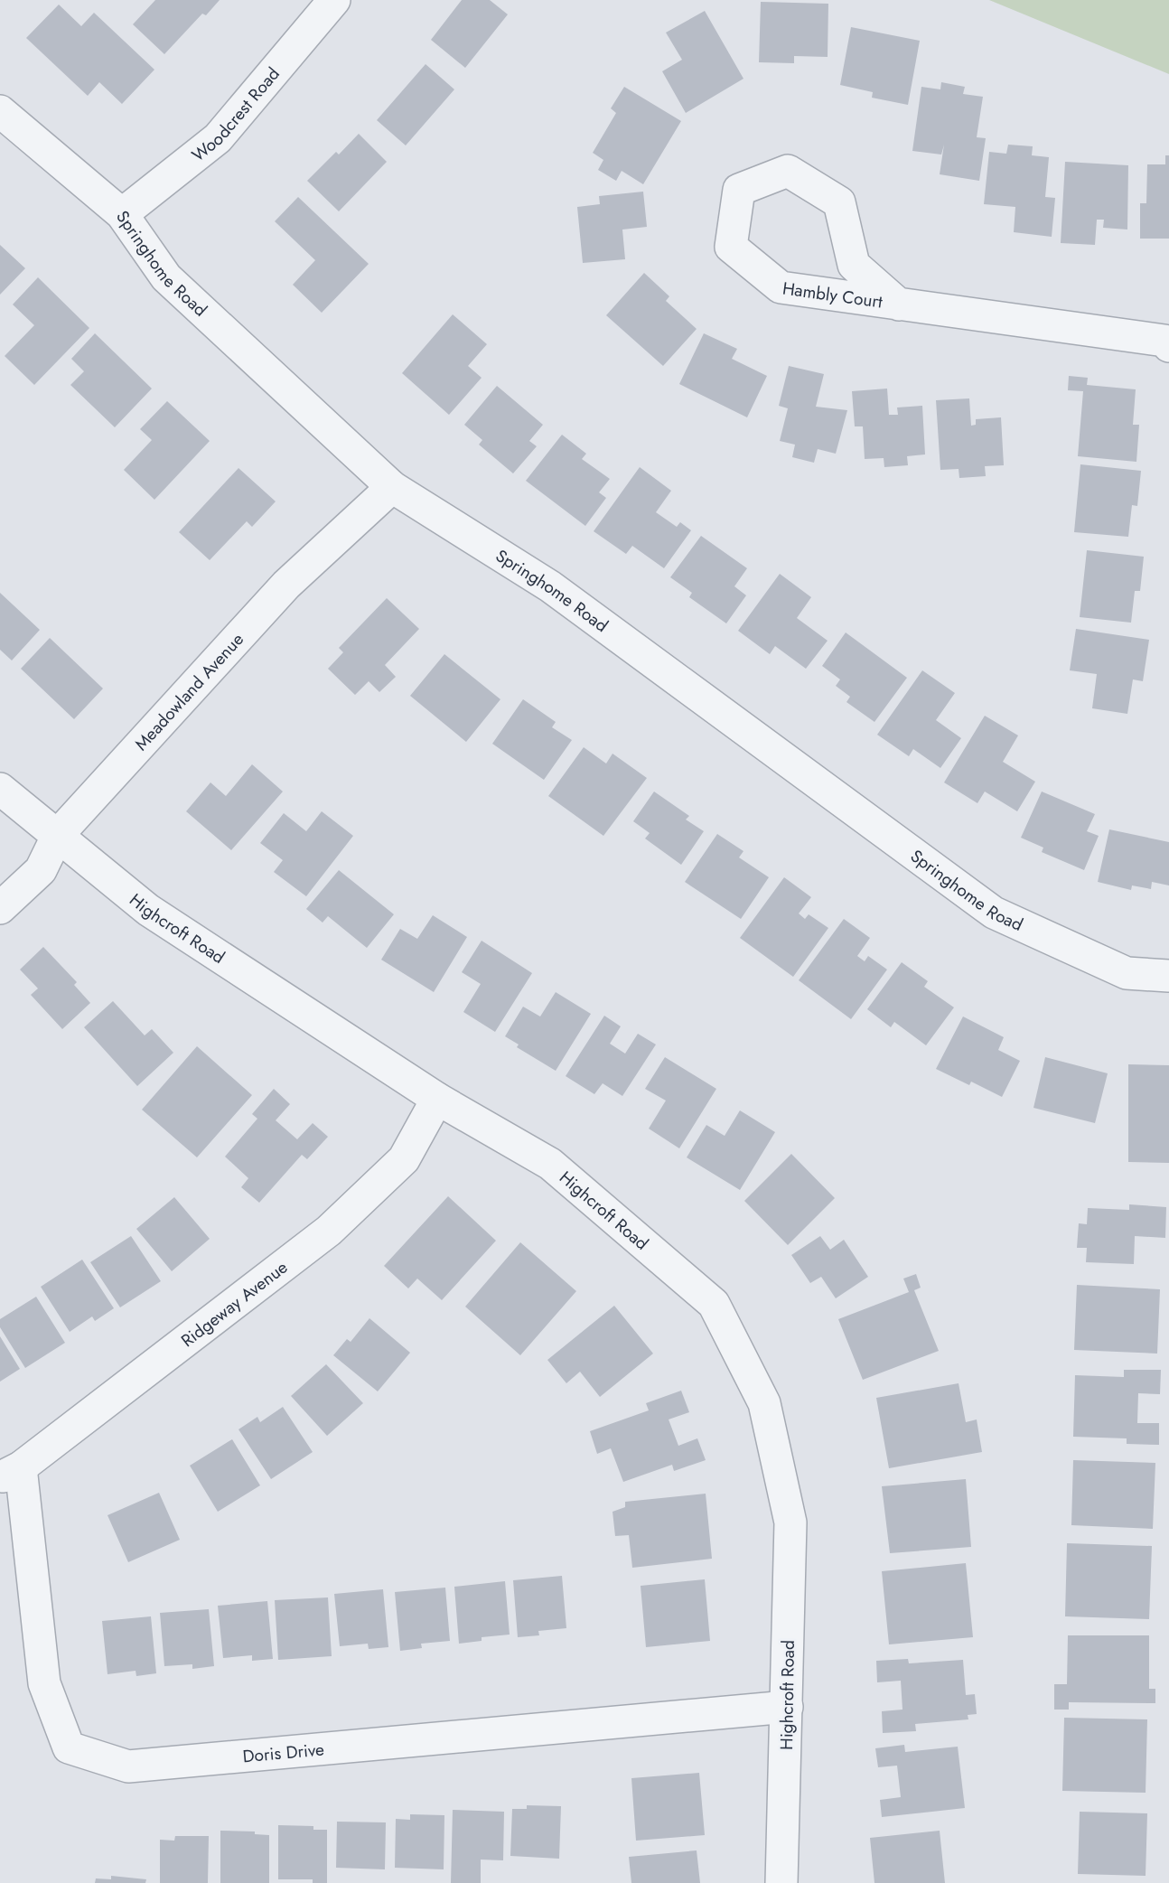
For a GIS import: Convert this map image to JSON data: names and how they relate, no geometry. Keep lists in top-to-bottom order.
{
  "streets": {
    "street": [
      "Woodcrest Road",
      "Springhome Road",
      "Hambly Court",
      "Meadowland Avenue",
      "Highcroft Road",
      "Ridgeway Avenue",
      "Doris Drive"
    ]
  },
  "crossings": [
    ["Woodcrest Road", "Springhome Road"],
    ["Springhome Road", "Meadowland Avenue"],
    ["Meadowland Avenue", "Highcroft Road"],
    ["Highcroft Road", "Ridgeway Avenue"],
    ["Highcroft Road", "Doris Drive"],
    ["Ridgeway Avenue", "Doris Drive"]
  ]
}
